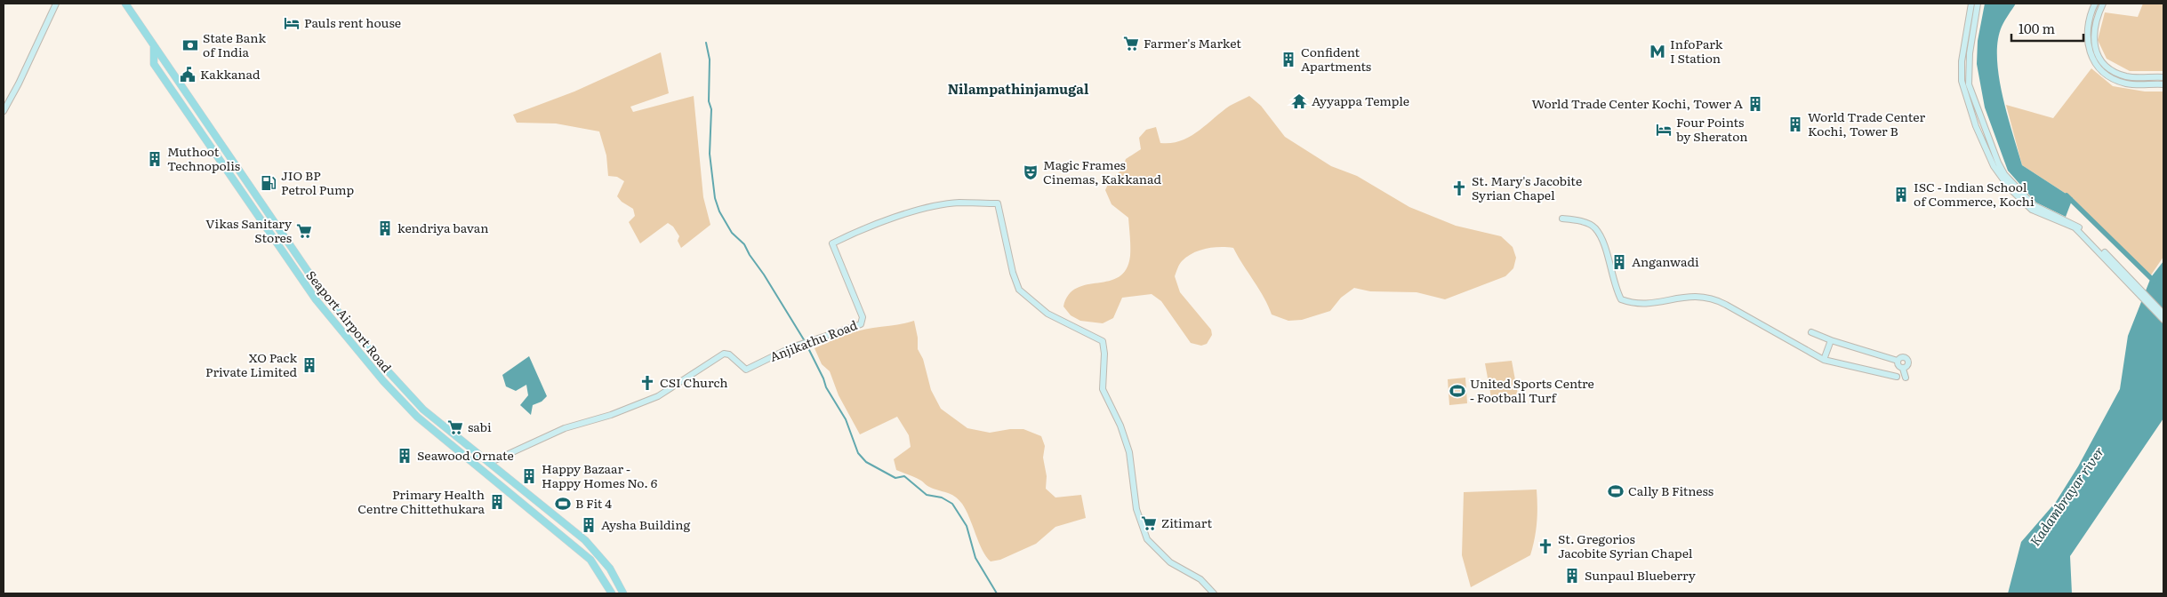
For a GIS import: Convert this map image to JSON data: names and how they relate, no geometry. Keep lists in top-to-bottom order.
{
  "streets": {
    "main road": ["Seaport Airport Road"],
    "street": ["Anjikathu Road"]
  },
  "crossings": [
    ["Seaport Airport Road", "Anjikathu Road"]
  ],
  "districts": ["Nilampathinjamugal"],
  "water": ["Kadambrayar river"],
  "places": {
    "hotel": ["Pauls rent house", "Four Points by Sheraton"],
    "supermarket": [
      "Farmer's Market",
      "Vikas Sanitary Stores",
      "sabi",
      "Zitimart"
    ],
    "bank": ["State Bank of India"],
    "metro station": ["InfoPark I Station"],
    "building": [
      "Confident Apartments",
      "World Trade Center Kochi, Tower A",
      "World Trade Center Kochi, Tower B",
      "Muthoot Technopolis",
      "ISC - Indian School of Commerce, Kochi",
      "kendriya bavan",
      "Anganwadi",
      "XO Pack Private Limited",
      "Seawood Ornate",
      "Happy Bazaar - Happy Homes No. 6",
      "Primary Health Centre Chittethukara",
      "Aysha Building",
      "Sunpaul Blueberry"
    ],
    "public building": ["Kakkanad"],
    "temple": ["Ayyappa Temple"],
    "theatre": ["Magic Frames Cinemas, Kakkanad"],
    "fuel station": ["JIO BP Petrol Pump"],
    "church": ["St. Mary's Jacobite Syrian Chapel", "CSI Church", "St. Gregorios Jacobite Syrian Chapel"],
    "sports": ["United Sports Centre - Football Turf", "Cally B Fitness", "B Fit 4"]
  },
  "scale_bar": "100 m"
}
